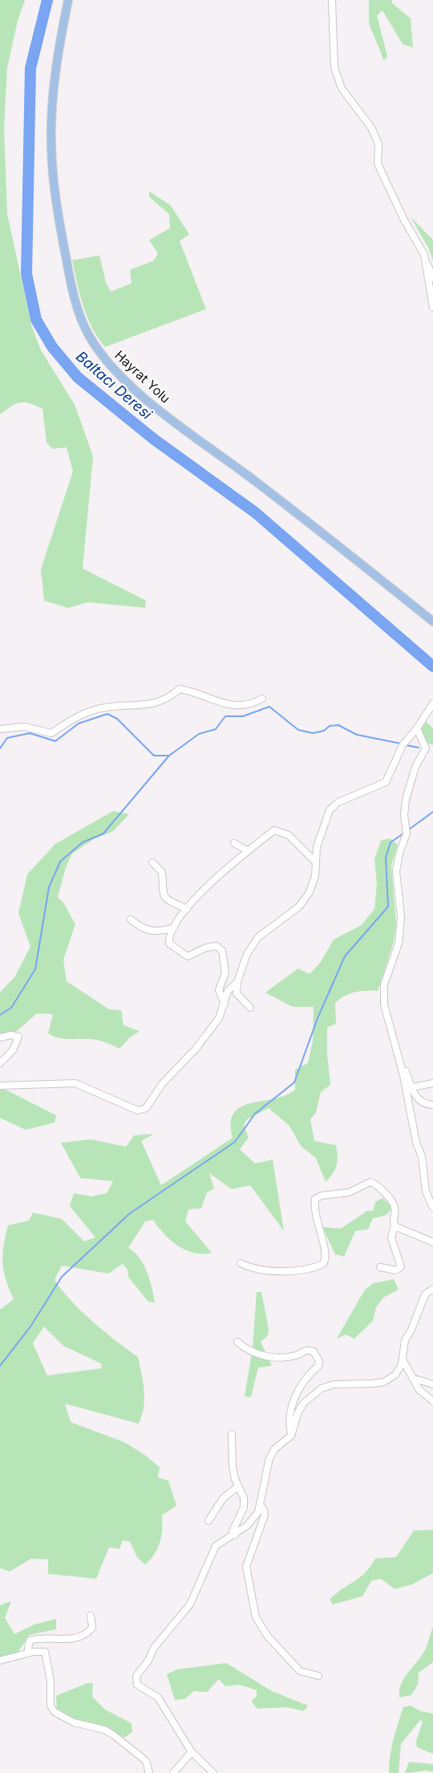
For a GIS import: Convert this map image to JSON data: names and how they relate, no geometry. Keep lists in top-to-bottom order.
{
  "streets": {
    "main road": ["Hayrat Yolu"]
  },
  "water": ["Baltacı Deresi"]
}
